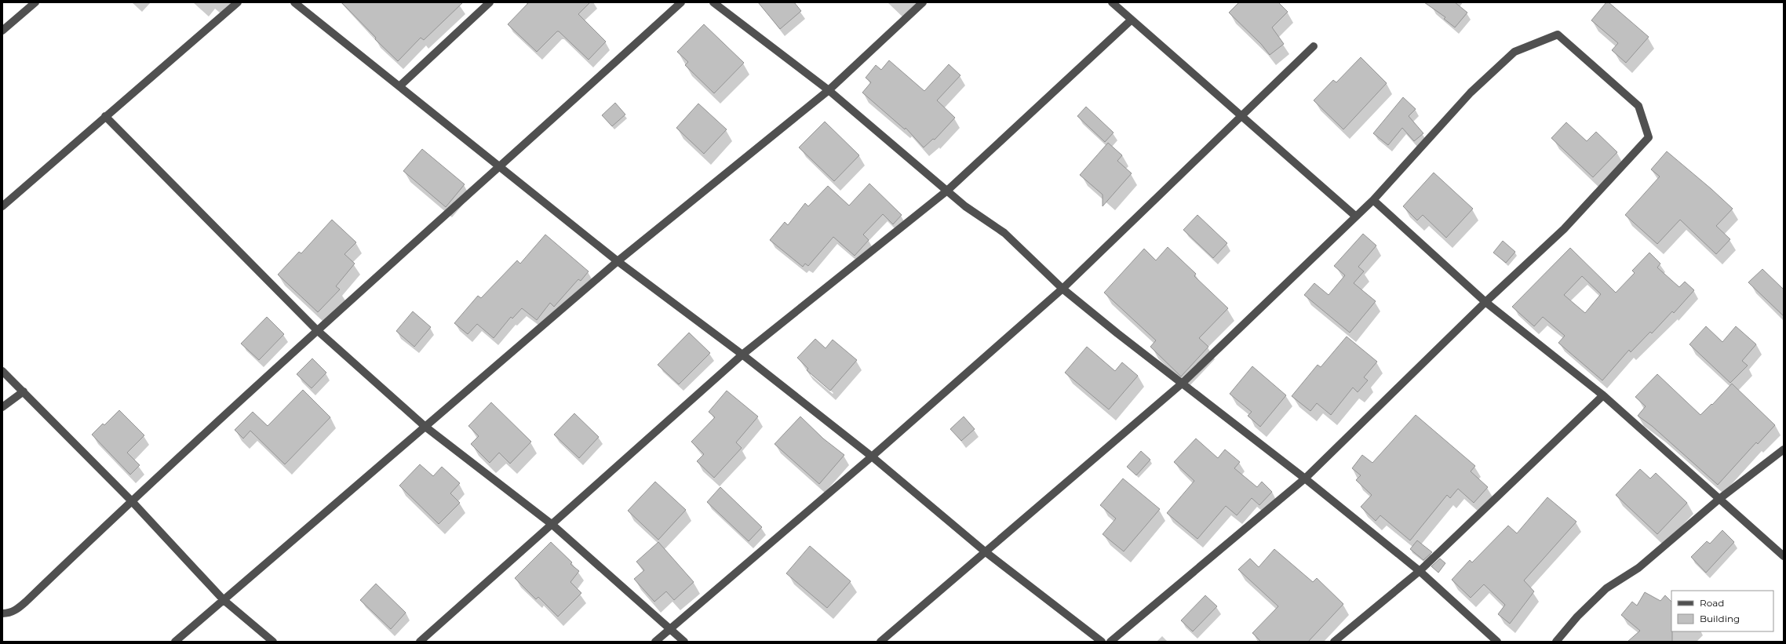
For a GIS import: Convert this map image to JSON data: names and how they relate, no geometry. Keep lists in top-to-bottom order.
{
  "legend": ["Road", "Building"]
}
